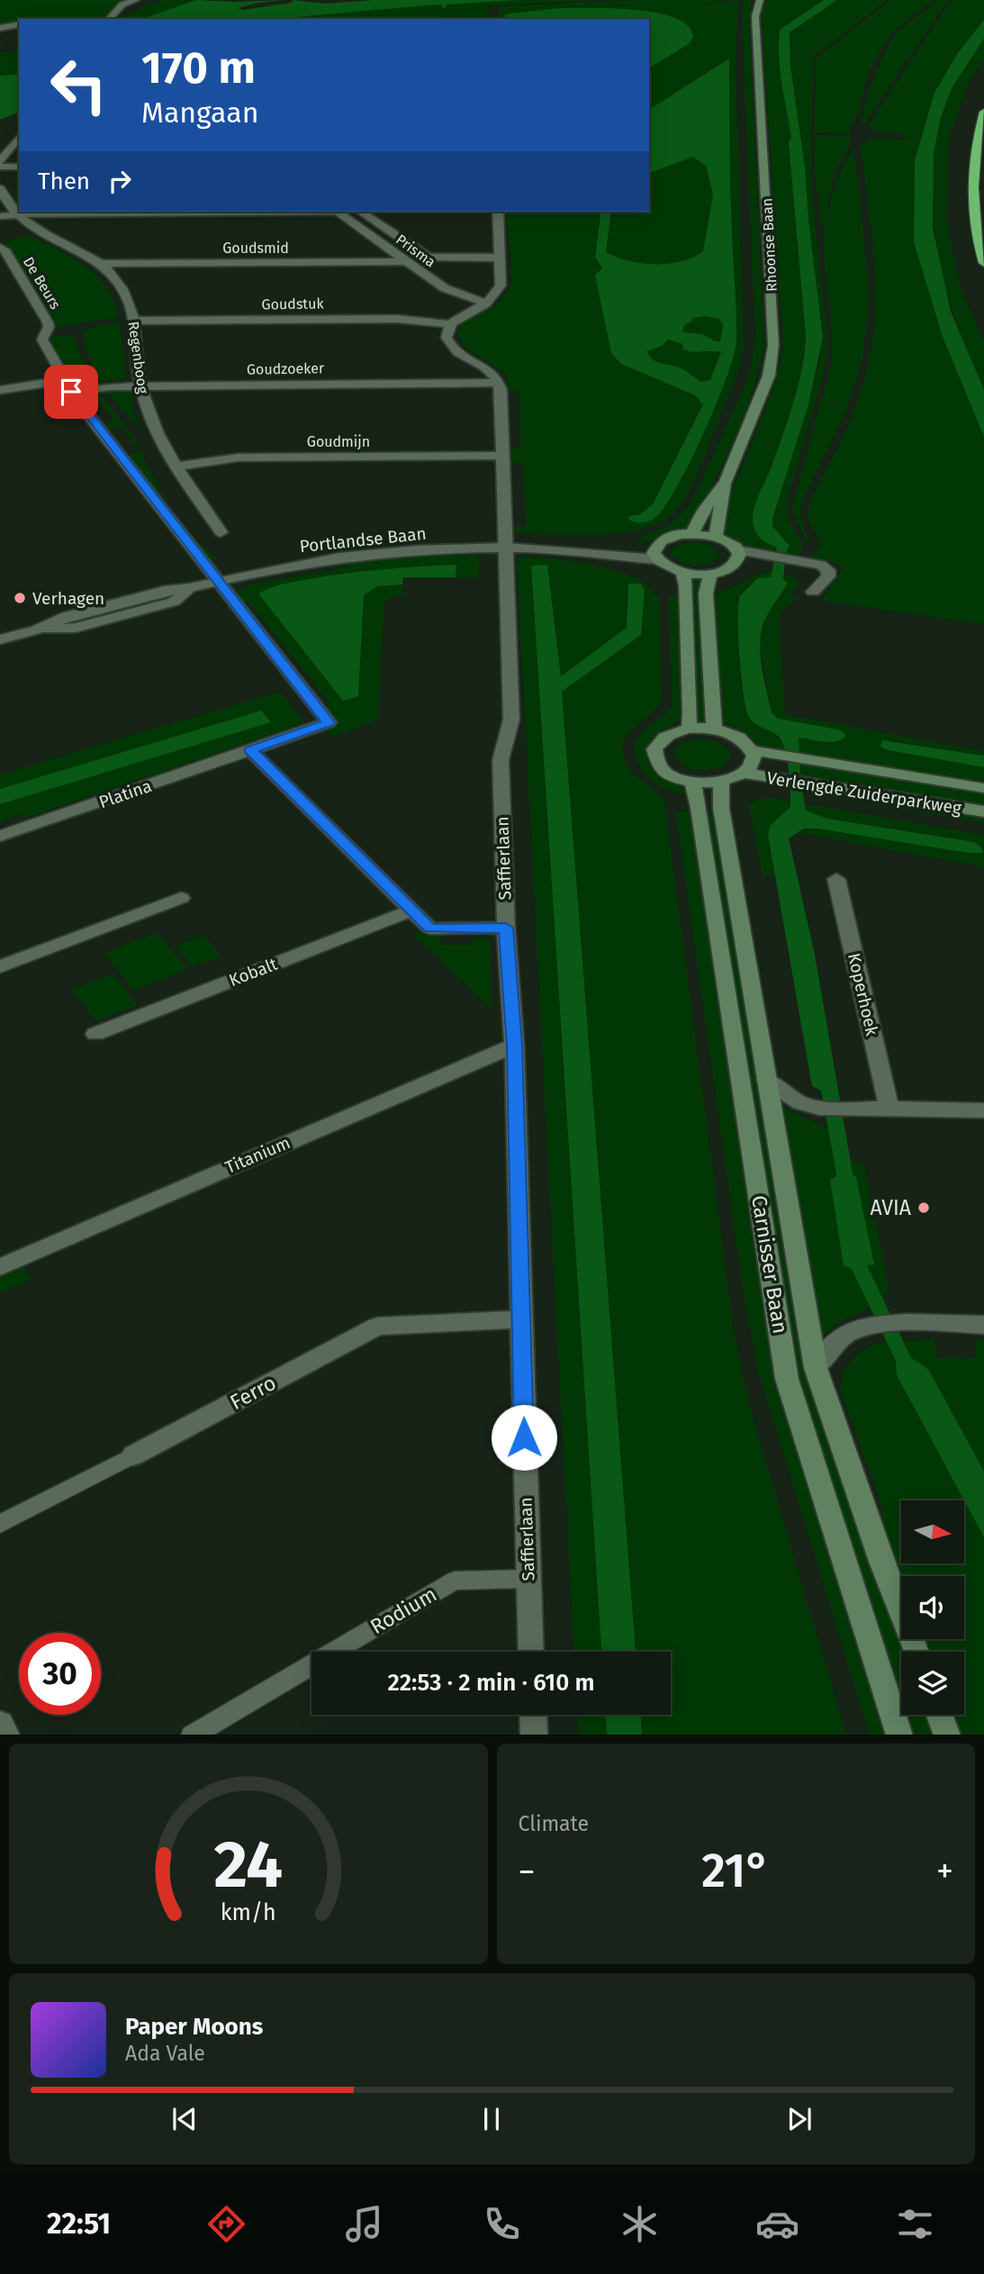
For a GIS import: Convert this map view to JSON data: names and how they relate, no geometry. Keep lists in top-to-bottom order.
{
  "streets": {
    "main road": ["Rhoonse Baan", "Verlengde Zuiderparkweg", "Carnisser Baan"],
    "street": [
      "Goudsmid",
      "Prisma",
      "De Beurs",
      "Goudstuk",
      "Regenboog",
      "Goudzoeker",
      "Goudmijn",
      "Portlandse Baan",
      "Platina",
      "Saffierlaan",
      "Kobalt",
      "Koperhoek",
      "Titanium",
      "Ferro",
      "Rodium"
    ]
  },
  "crossings": [
    ["Goudsmid", "Prisma"],
    ["Goudsmid", "Regenboog"],
    ["De Beurs", "Goudzoeker"],
    ["De Beurs", "Portlandse Baan"],
    ["De Beurs", "Platina"],
    ["Goudstuk", "Regenboog"],
    ["Regenboog", "Goudzoeker"],
    ["Regenboog", "Goudmijn"],
    ["Portlandse Baan", "Platina"],
    ["Portlandse Baan", "Saffierlaan"],
    ["Saffierlaan", "Titanium"],
    ["Saffierlaan", "Ferro"],
    ["Saffierlaan", "Rodium"]
  ],
  "places": ["Verhagen", "AVIA"],
  "north": "right",
  "page": {
    "turn": ["170 m", "Mangaan"],
    "then": "Then",
    "limit": "30",
    "trip": "22:53 · 2 min · 610 m",
    "tile": "Climate",
    "heat": ["−", "21°", "+"],
    "song": ["Paper Moons", "Ada Vale"],
    "tabs": "22:51",
    "gauge": ["24", "km/h"]
  }
}
